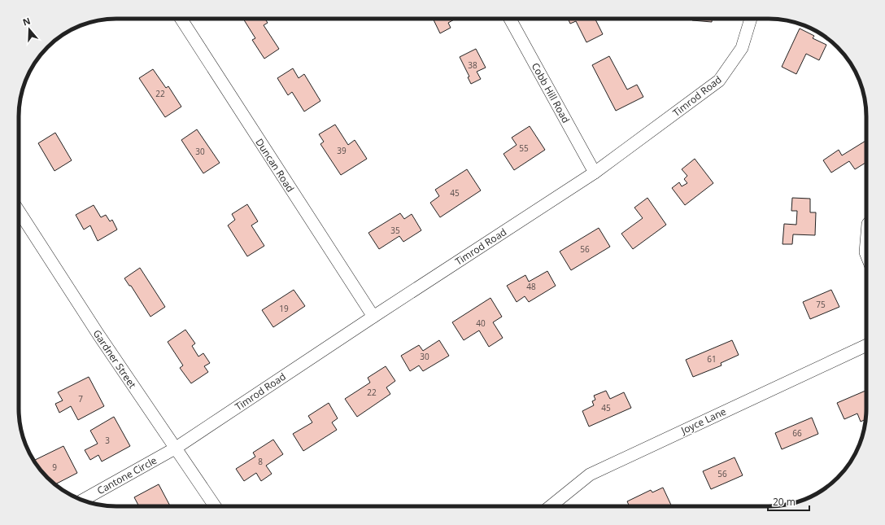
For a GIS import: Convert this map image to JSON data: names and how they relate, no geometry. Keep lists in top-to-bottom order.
{
  "streets": {
    "street": [
      "Cobb Hill Road",
      "Timrod Road",
      "Duncan Road",
      "Gardner Street",
      "Joyce Lane",
      "Cantone Circle"
    ]
  },
  "crossings": [
    ["Cobb Hill Road", "Timrod Road"],
    ["Timrod Road", "Duncan Road"],
    ["Timrod Road", "Gardner Street"],
    ["Timrod Road", "Cantone Circle"],
    ["Gardner Street", "Cantone Circle"]
  ],
  "house_numbers": [
    "38",
    "22",
    "55",
    "39",
    "30",
    "45",
    "35",
    "56",
    "48",
    "75",
    "19",
    "40",
    "30",
    "61",
    "22",
    "7",
    "45",
    "66",
    "3",
    "8",
    "9",
    "56"
  ],
  "scale_bar": "20 m",
  "north": "top"
}
